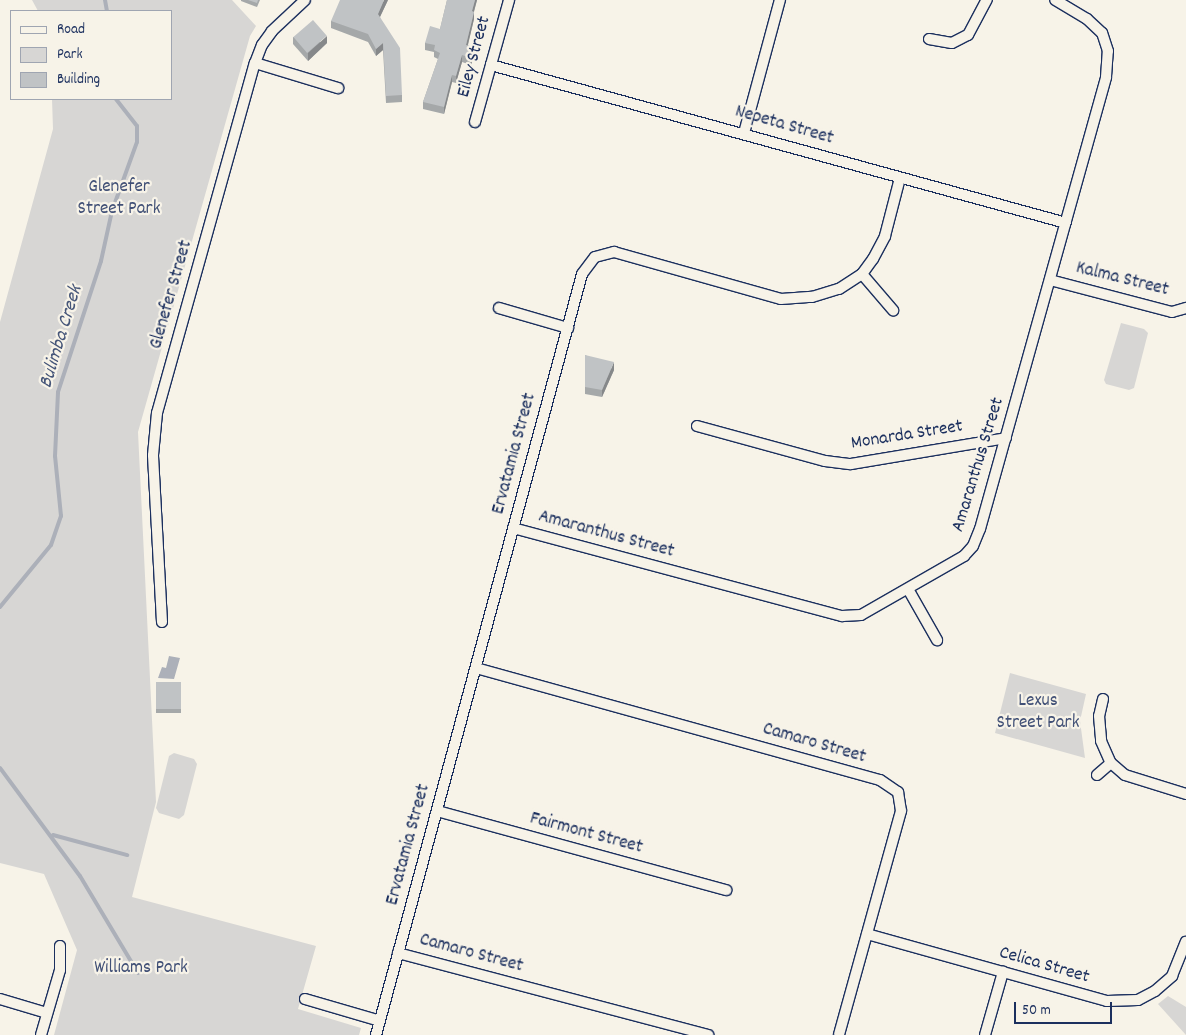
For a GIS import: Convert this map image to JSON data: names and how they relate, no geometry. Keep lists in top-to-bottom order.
{
  "streets": {
    "street": [
      "Eiley Street",
      "Nepeta Street",
      "Kalma Street",
      "Glenefer Street",
      "Monarda Street",
      "Ervatamia Street",
      "Amaranthus Street",
      "Camaro Street",
      "Fairmont Street",
      "Celica Street"
    ]
  },
  "crossings": [
    ["Eiley Street", "Nepeta Street"],
    ["Nepeta Street", "Ervatamia Street"],
    ["Nepeta Street", "Amaranthus Street"],
    ["Kalma Street", "Amaranthus Street"],
    ["Monarda Street", "Amaranthus Street"],
    ["Ervatamia Street", "Amaranthus Street"],
    ["Ervatamia Street", "Camaro Street"],
    ["Ervatamia Street", "Fairmont Street"],
    ["Camaro Street", "Celica Street"]
  ],
  "water": ["Bulimba Creek"],
  "parks": ["Glenefer Street Park", "Lexus Street Park", "Williams Park"],
  "legend": ["Road", "Park", "Building"],
  "scale_bar": "50 m"
}
